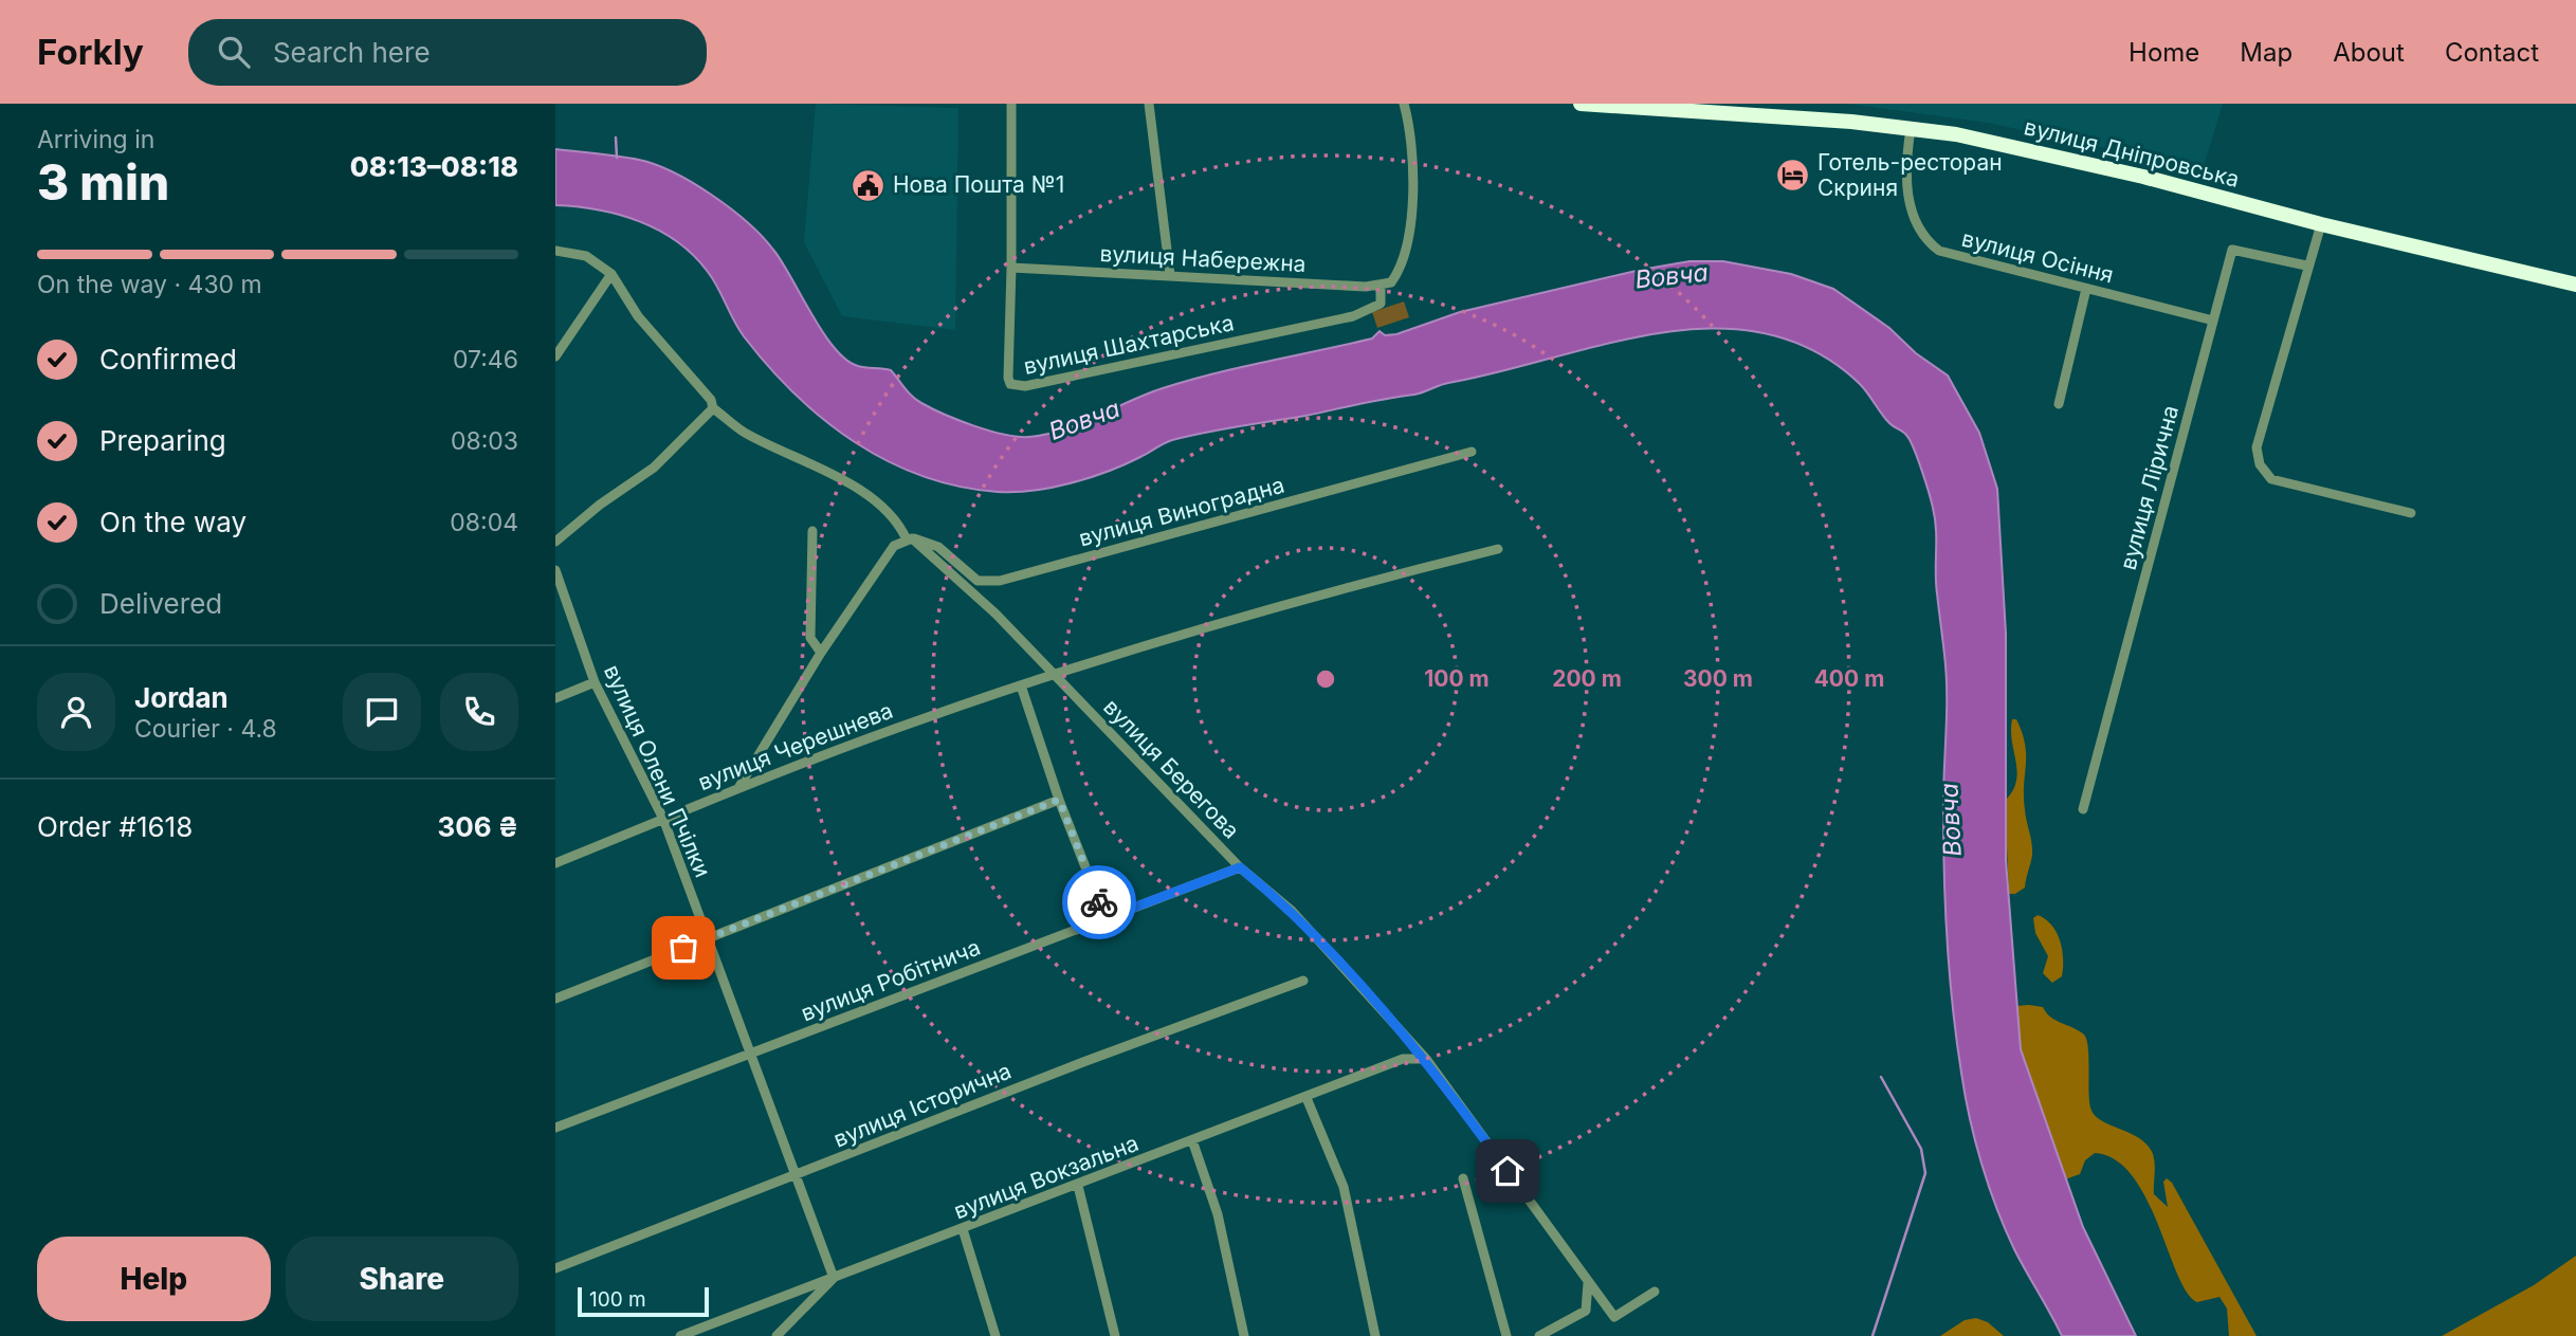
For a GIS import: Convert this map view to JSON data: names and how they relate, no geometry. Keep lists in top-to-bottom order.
{
  "streets": {
    "highway": ["вулиця Дніпровська"],
    "street": [
      "вулиця Осіння",
      "вулиця Набережна",
      "вулиця Шахтарська",
      "вулиця Лірична",
      "вулиця Виноградна",
      "вулиця Черешнева",
      "вулиця Берегова",
      "вулиця Олени Пчілки",
      "вулиця Робітнича",
      "вулиця Історична",
      "вулиця Вокзальна"
    ]
  },
  "crossings": [
    ["вулиця Дніпровська", "вулиця Осіння"],
    ["вулиця Осіння", "вулиця Лірична"],
    ["вулиця Набережна", "вулиця Шахтарська"],
    ["вулиця Виноградна", "вулиця Берегова"],
    ["вулиця Черешнева", "вулиця Берегова"],
    ["вулиця Черешнева", "вулиця Олени Пчілки"],
    ["вулиця Берегова", "вулиця Робітнича"],
    ["вулиця Берегова", "вулиця Вокзальна"],
    ["вулиця Олени Пчілки", "вулиця Робітнича"],
    ["вулиця Олени Пчілки", "вулиця Історична"],
    ["вулиця Олени Пчілки", "вулиця Вокзальна"]
  ],
  "water": ["Вовча"],
  "places": {
    "hotel": ["Готель-ресторан Скриня"],
    "public building": ["Нова Пошта №1"]
  },
  "scale_bar": "100 m",
  "page": {
    "header": "Forkly",
    "search": "Search here",
    "nav": [
      "Home",
      "Map",
      "About",
      "Contact"
    ],
    "heading": ["3 min", "Arriving in", "08:13–08:18"],
    "panel": [
      "Jordan",
      "Courier · 4.8",
      "Order #1618",
      "306 ₴"
    ],
    "bar": "On the way · 430 m",
    "list": [
      ["Confirmed", "07:46"],
      ["Preparing", "08:03"],
      ["On the way", "08:04"],
      "Delivered"
    ],
    "buttons": ["Help", "Share"],
    "scale": "100 m"
  },
  "rings": [
    "100 m",
    "200 m",
    "300 m",
    "400 m"
  ]
}
